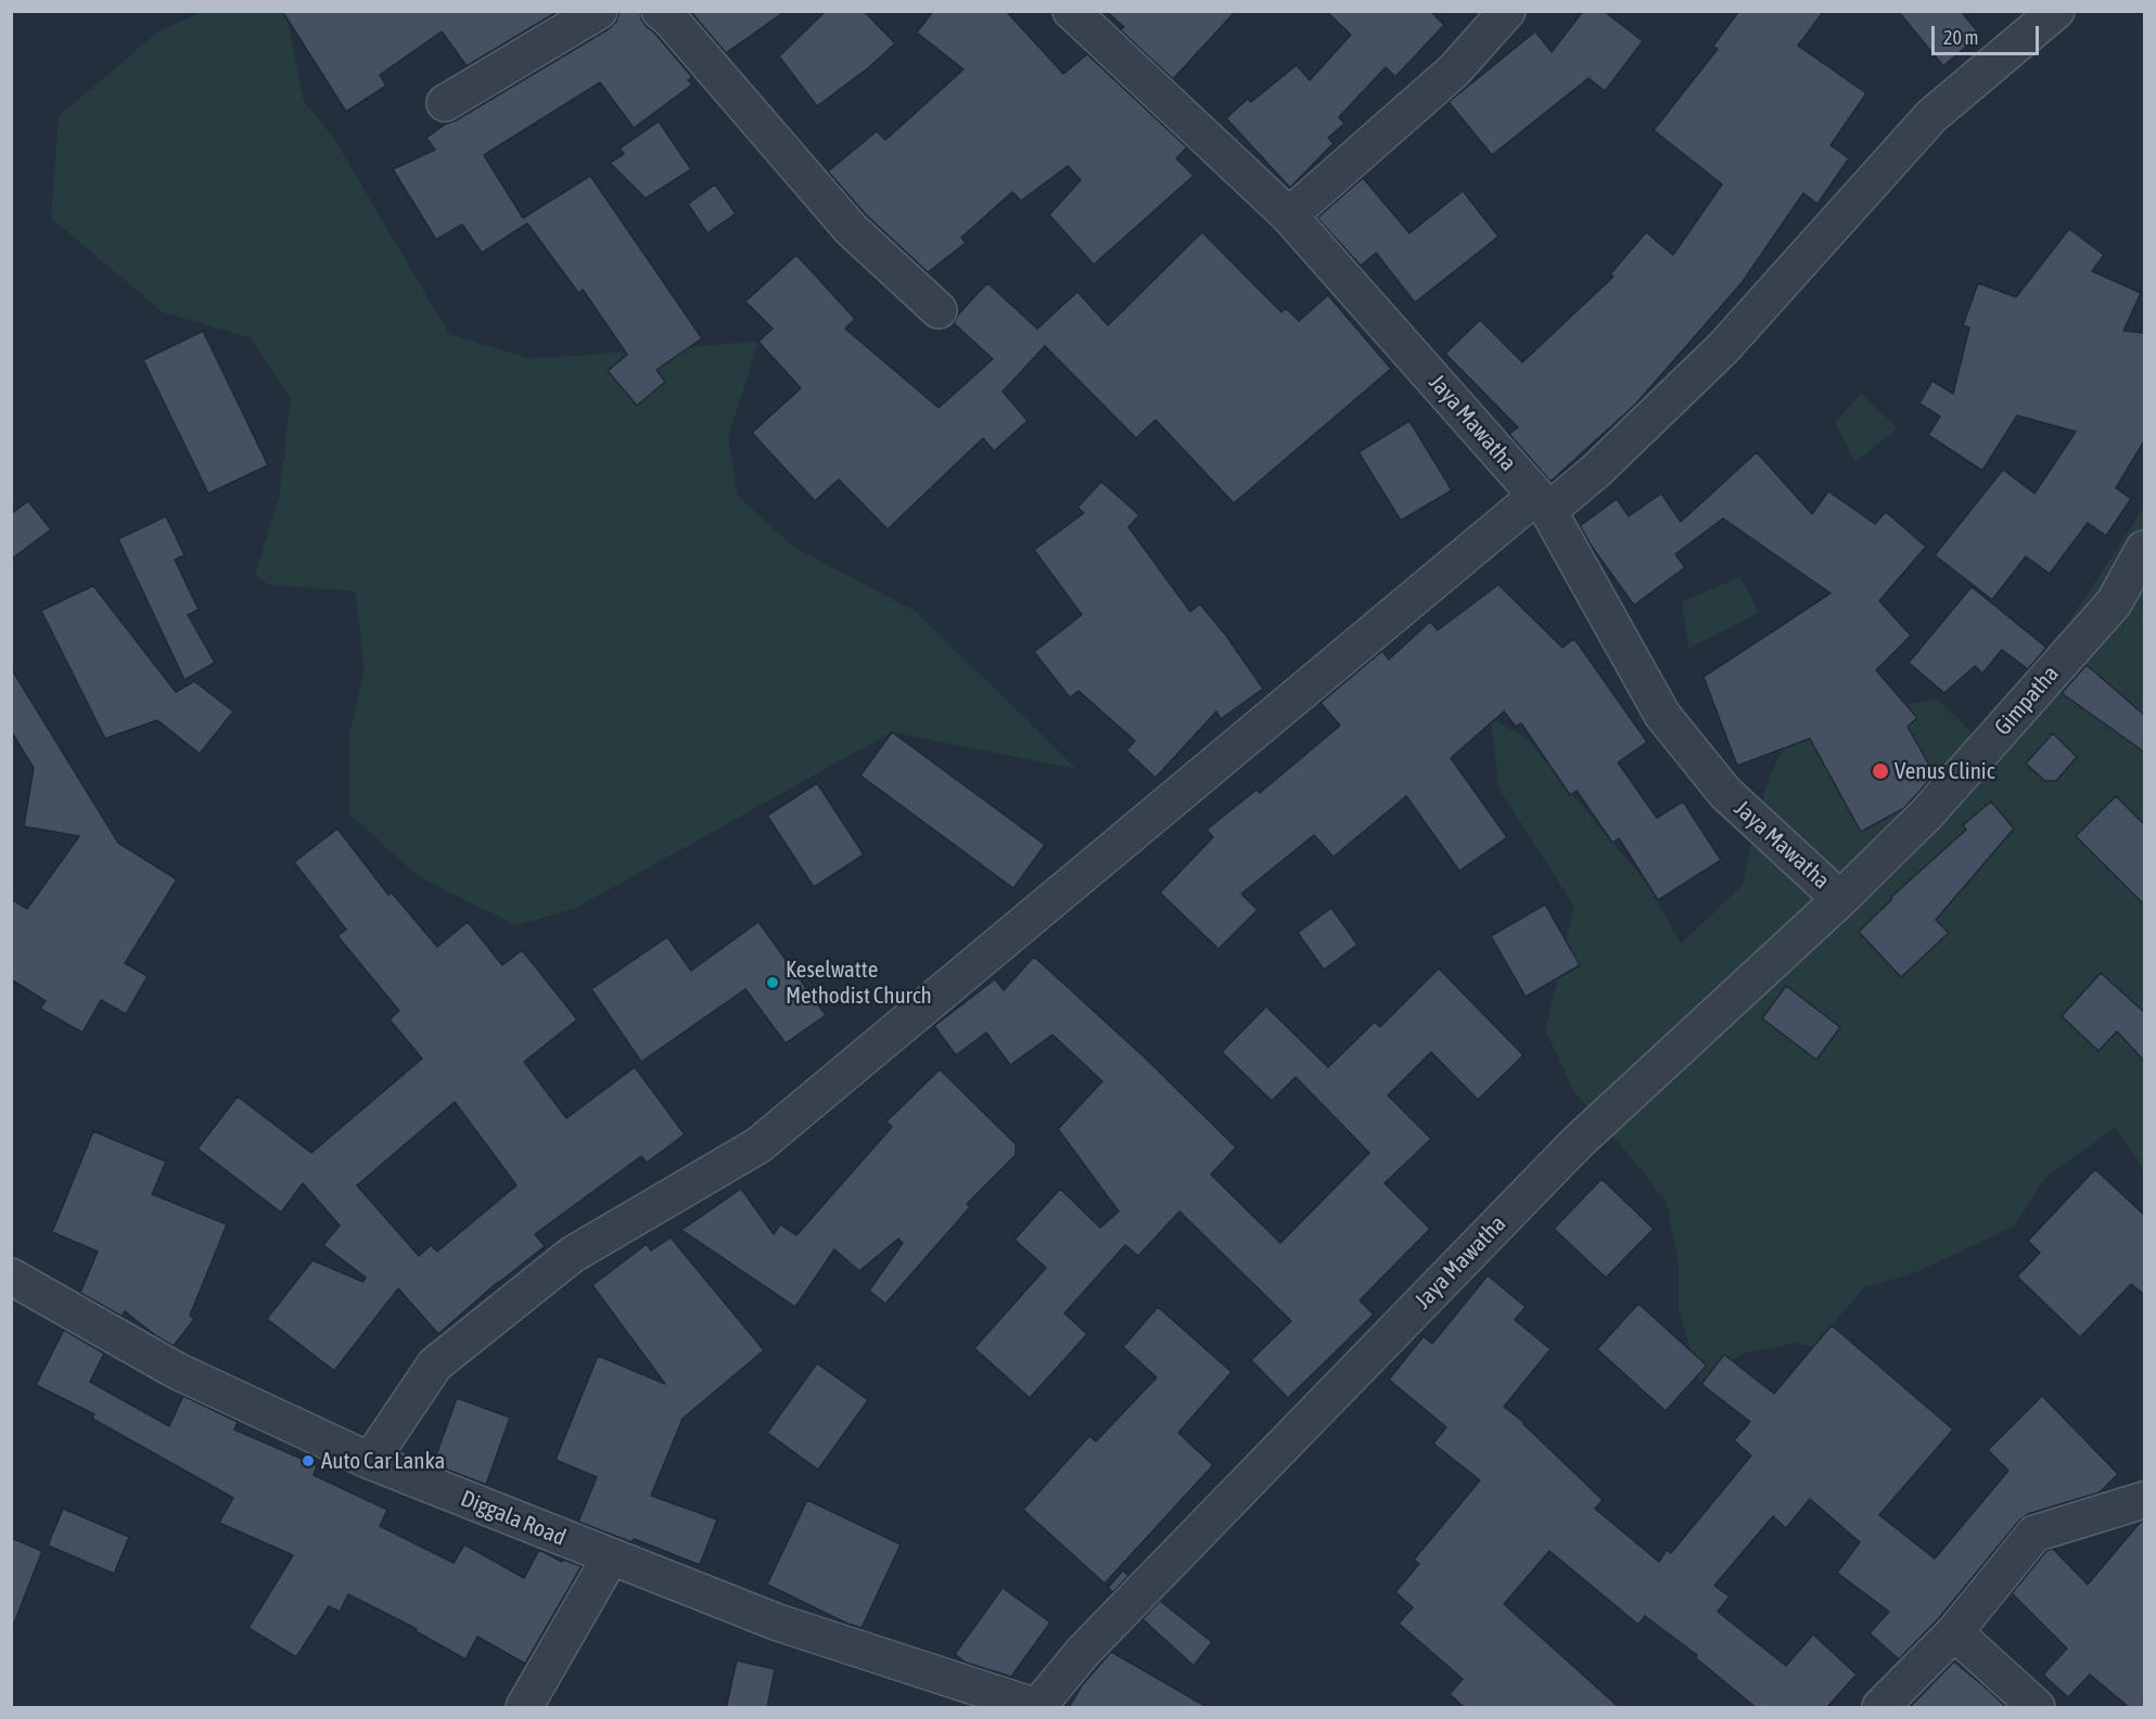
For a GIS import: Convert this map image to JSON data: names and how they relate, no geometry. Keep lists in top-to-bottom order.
{
  "streets": {
    "street": ["Jaya Mawatha", "Gimpatha", "Diggala Road"]
  },
  "crossings": [
    ["Jaya Mawatha", "Gimpatha"],
    ["Jaya Mawatha", "Diggala Road"]
  ],
  "places": ["Venus Clinic", "Keselwatte Methodist Church", "Auto Car Lanka"],
  "scale_bar": "20 m"
}
